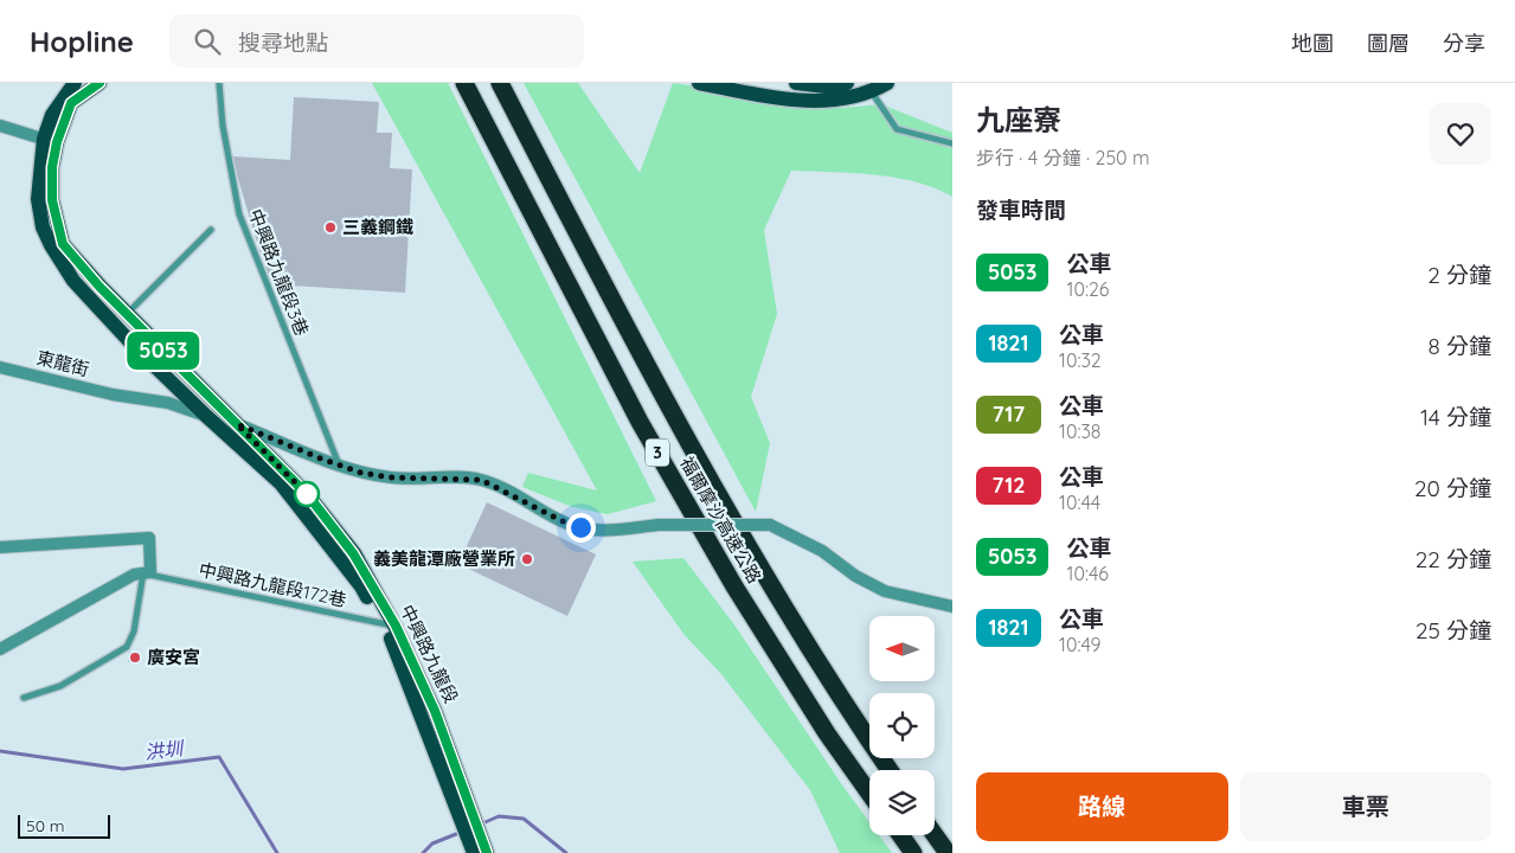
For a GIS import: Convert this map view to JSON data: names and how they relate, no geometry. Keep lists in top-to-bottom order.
{
  "streets": {
    "highway": ["3", "福爾摩沙高速公路"],
    "main road": ["中興路九龍段"],
    "street": ["東龍街"],
    "lane": ["中興路九龍段3巷", "中興路九龍段172巷"]
  },
  "crossings": [
    ["中興路九龍段3巷", "東龍街"],
    ["東龍街", "中興路九龍段"],
    ["中興路九龍段172巷", "中興路九龍段"]
  ],
  "water": ["洪圳"],
  "places": ["三義鋼鐵", "義美龍潭廠營業所", "廣安宮"],
  "lines": ["bus line 5053"],
  "scale_bar": "50 m",
  "north": "left",
  "page": {
    "header": "Hopline",
    "search": "搜尋地點",
    "nav": ["地圖", "圖層", "分享"],
    "on_map": "5053",
    "heading": [
      ["九座寮", "步行 · 4 分鐘 · 250 m"],
      "發車時間"
    ],
    "list": [
      {
        "mark": "5053",
        "name": "公車",
        "note": "10:26",
        "value": "2 分鐘"
      },
      {
        "mark": "1821",
        "name": "公車",
        "note": "10:32",
        "value": "8 分鐘"
      },
      {
        "mark": "717",
        "name": "公車",
        "note": "10:38",
        "value": "14 分鐘"
      },
      {
        "mark": "712",
        "name": "公車",
        "note": "10:44",
        "value": "20 分鐘"
      },
      {
        "mark": "5053",
        "name": "公車",
        "note": "10:46",
        "value": "22 分鐘"
      },
      {
        "mark": "1821",
        "name": "公車",
        "note": "10:49",
        "value": "25 分鐘"
      }
    ],
    "buttons": ["路線", "車票"],
    "scale": "50 m"
  }
}
